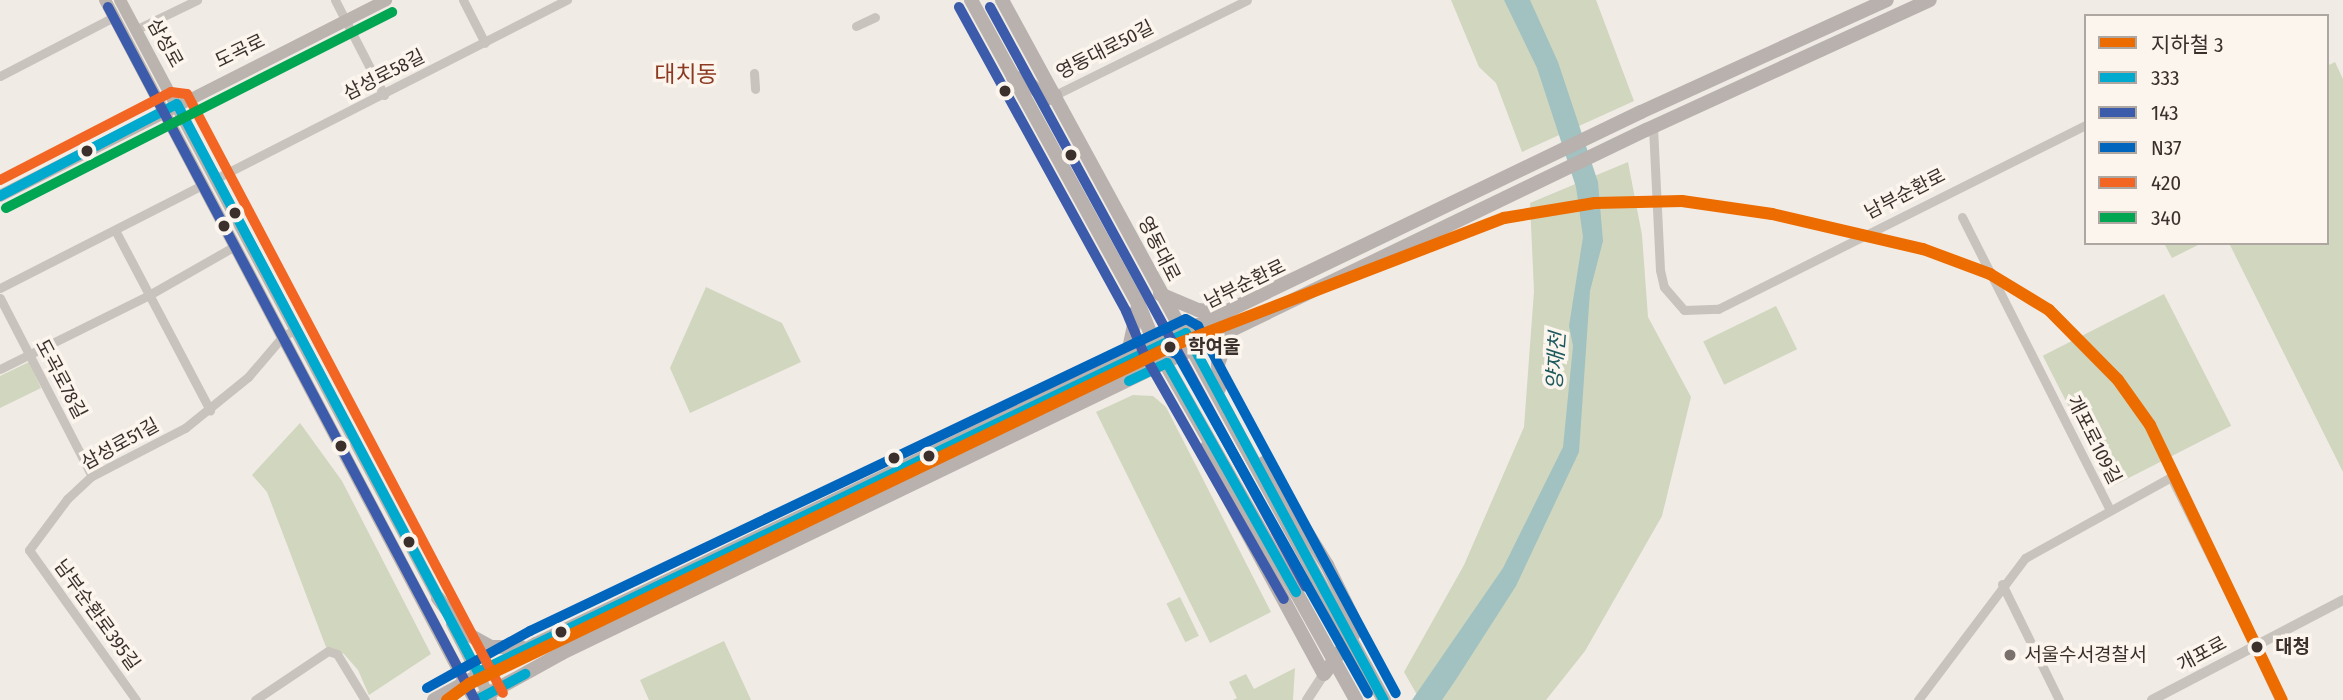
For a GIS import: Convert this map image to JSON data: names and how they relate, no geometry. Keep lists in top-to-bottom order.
{
  "streets": {
    "main road": [
      "삼성로",
      "도곡로",
      "남부순환로",
      "영동대로"
    ],
    "street": [
      "영동대로50길",
      "삼성로58길",
      "도곡로78길",
      "개포로109길",
      "삼성로51길",
      "남부순환로395길",
      "개포로"
    ]
  },
  "crossings": [
    ["삼성로", "도곡로"],
    ["삼성로", "삼성로58길"],
    ["삼성로", "남부순환로"],
    ["삼성로", "삼성로51길"],
    ["영동대로50길", "영동대로"],
    ["남부순환로", "영동대로"],
    ["도곡로78길", "삼성로51길"],
    ["삼성로51길", "남부순환로395길"]
  ],
  "districts": ["대치동"],
  "water": ["양재천"],
  "places": ["학여울", "대청", "서울수서경찰서"],
  "lines": [
    "transit line 143",
    "transit line 340",
    "transit line 420",
    "transit line 333",
    "metro line 3",
    "transit line N37"
  ],
  "legend": [
    "지하철 3",
    "333",
    "143",
    "N37",
    "420",
    "340"
  ]
}
